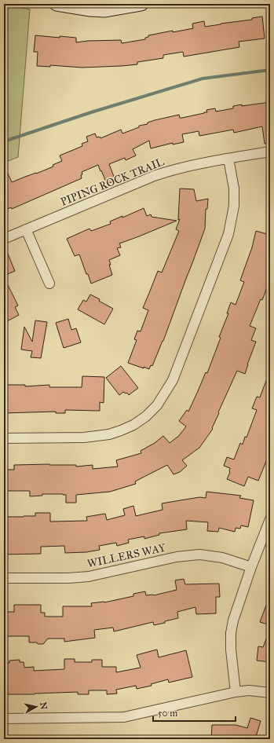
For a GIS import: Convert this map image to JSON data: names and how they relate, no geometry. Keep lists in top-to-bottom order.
{
  "streets": {
    "street": ["PIPING ROCK TRAIL", "WILLERS WAY"]
  },
  "scale_bar": "50 m",
  "north": "right"
}
